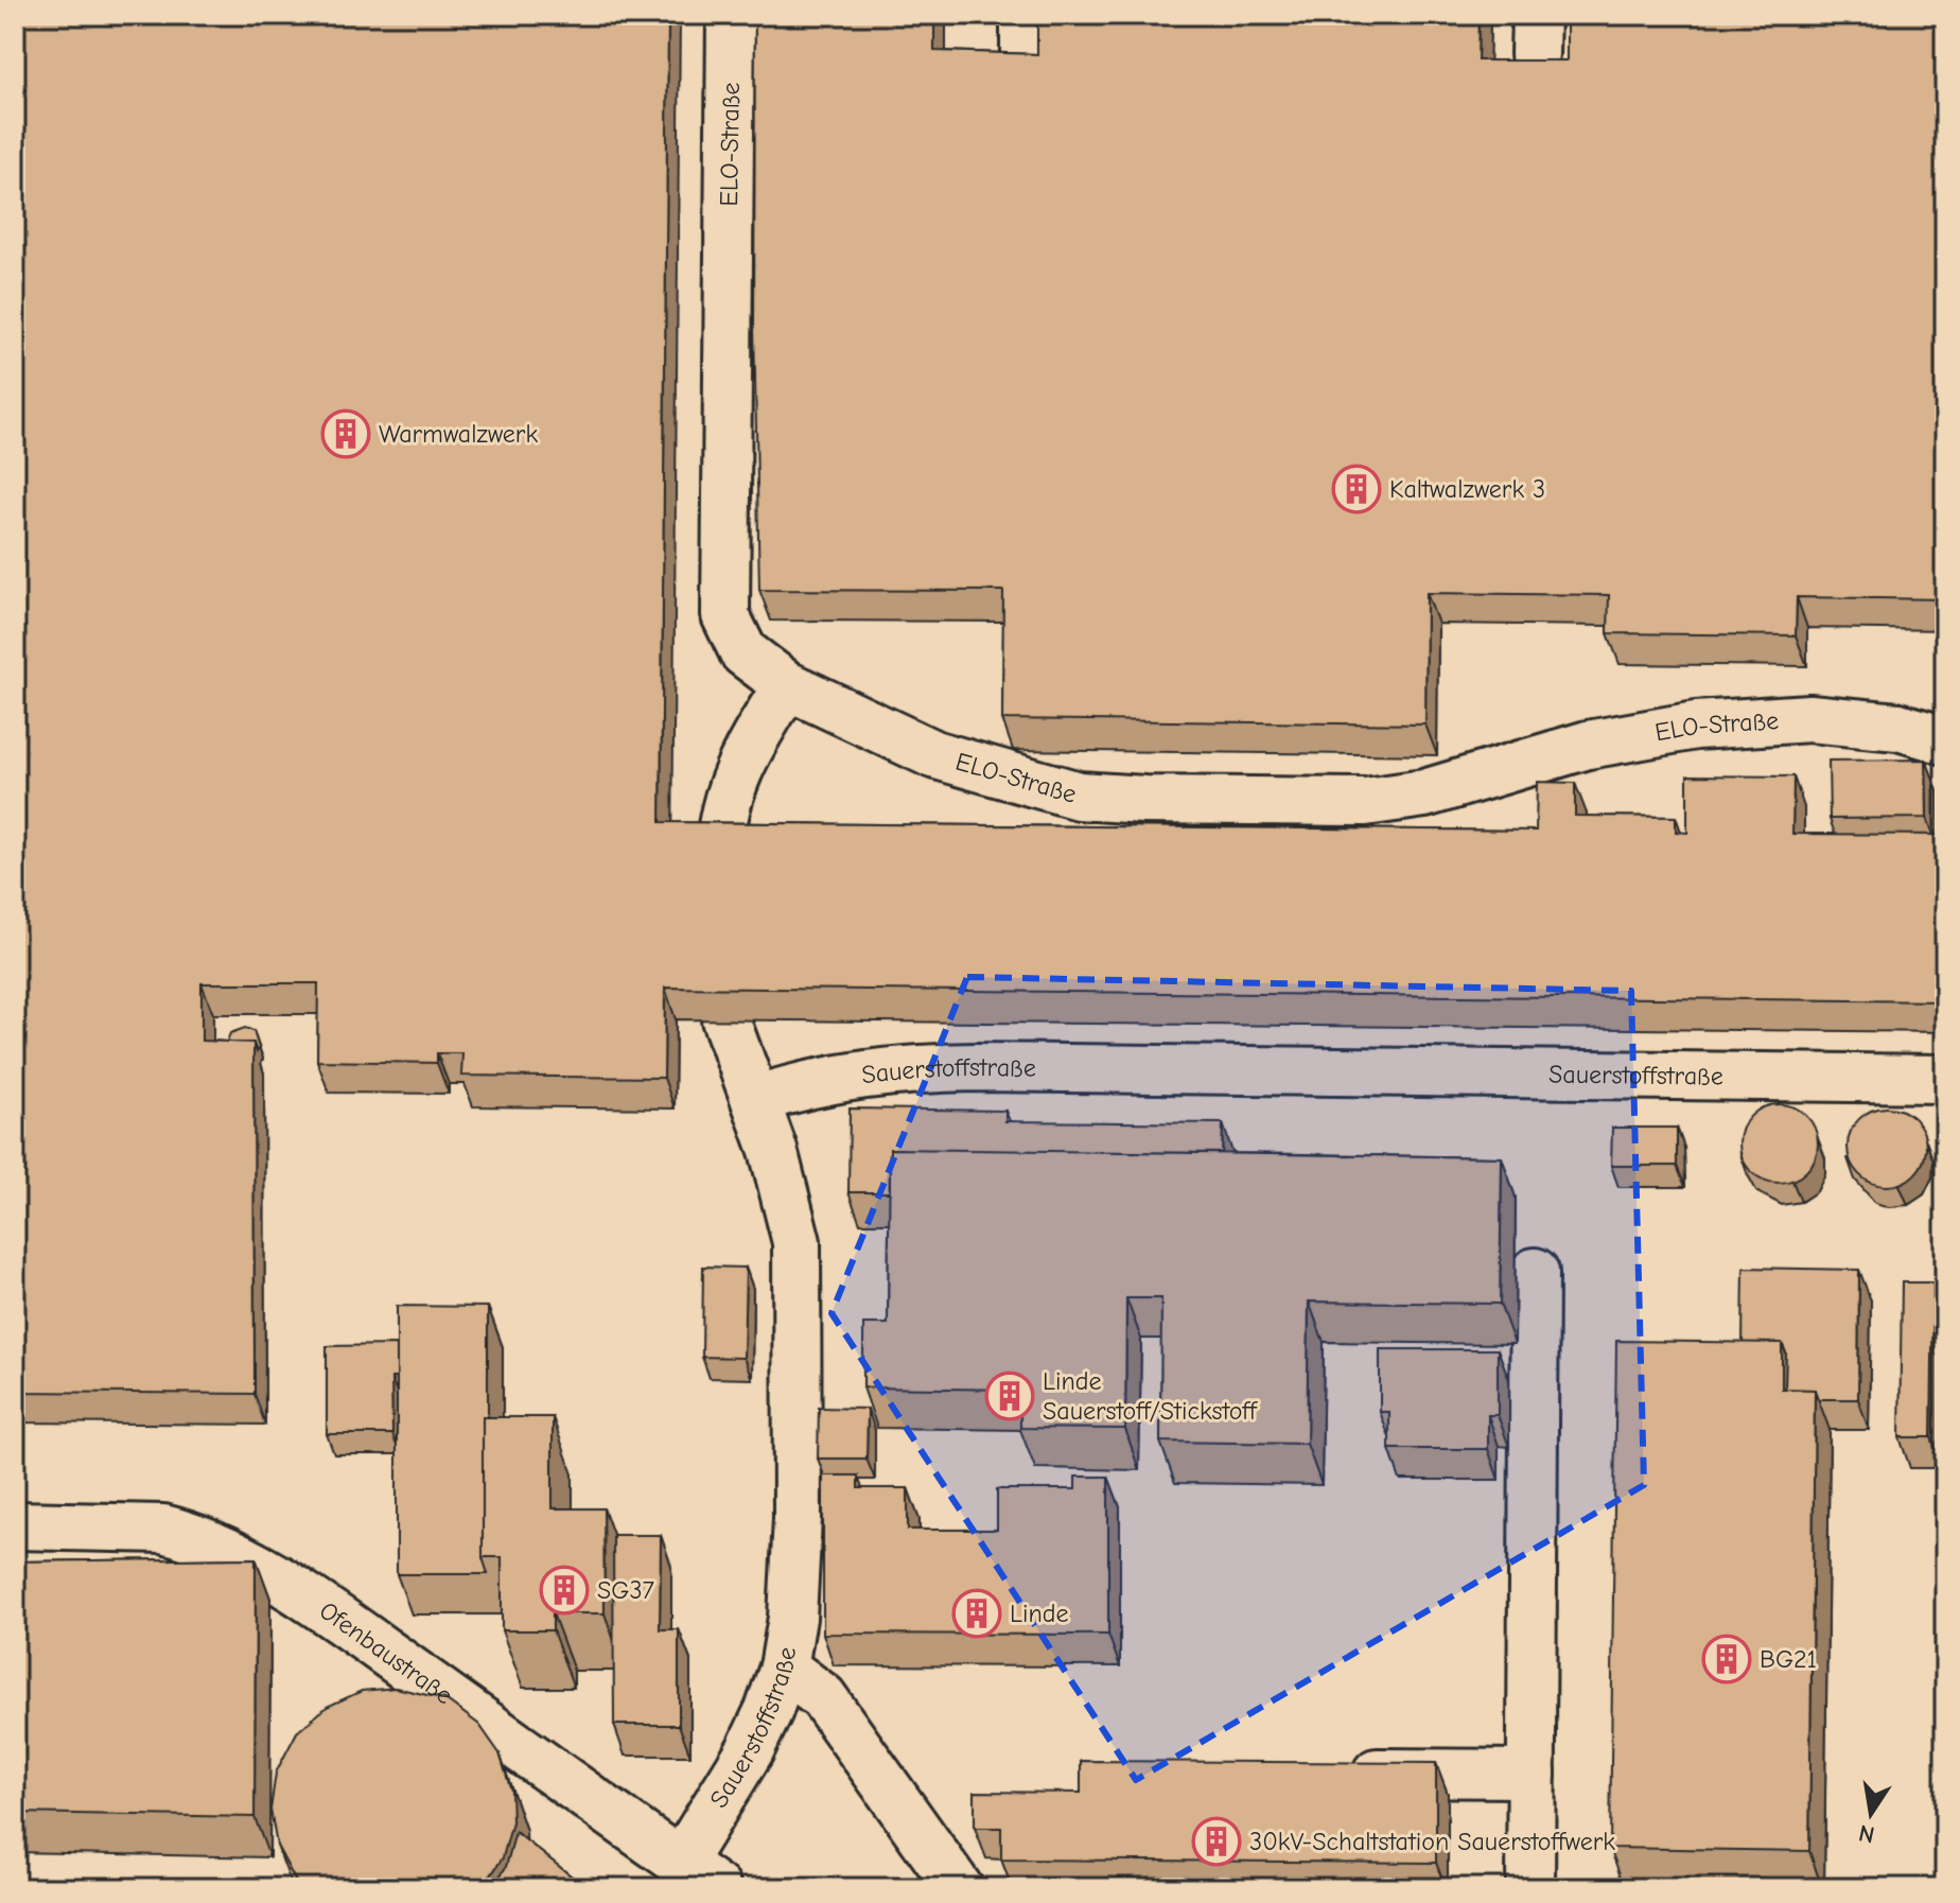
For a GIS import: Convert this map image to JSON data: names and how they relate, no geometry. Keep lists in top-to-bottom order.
{
  "streets": {
    "street": ["ELO-Straße", "Sauerstoffstraße", "Ofenbaustraße"]
  },
  "crossings": [
    ["Sauerstoffstraße", "Ofenbaustraße"]
  ],
  "places": {
    "building": [
      "Warmwalzwerk",
      "Kaltwalzwerk 3",
      "Linde Sauerstoff/Stickstoff",
      "SG37",
      "Linde",
      "BG21",
      "30kV-Schaltstation Sauerstoffwerk"
    ]
  },
  "north": "bottom"
}
